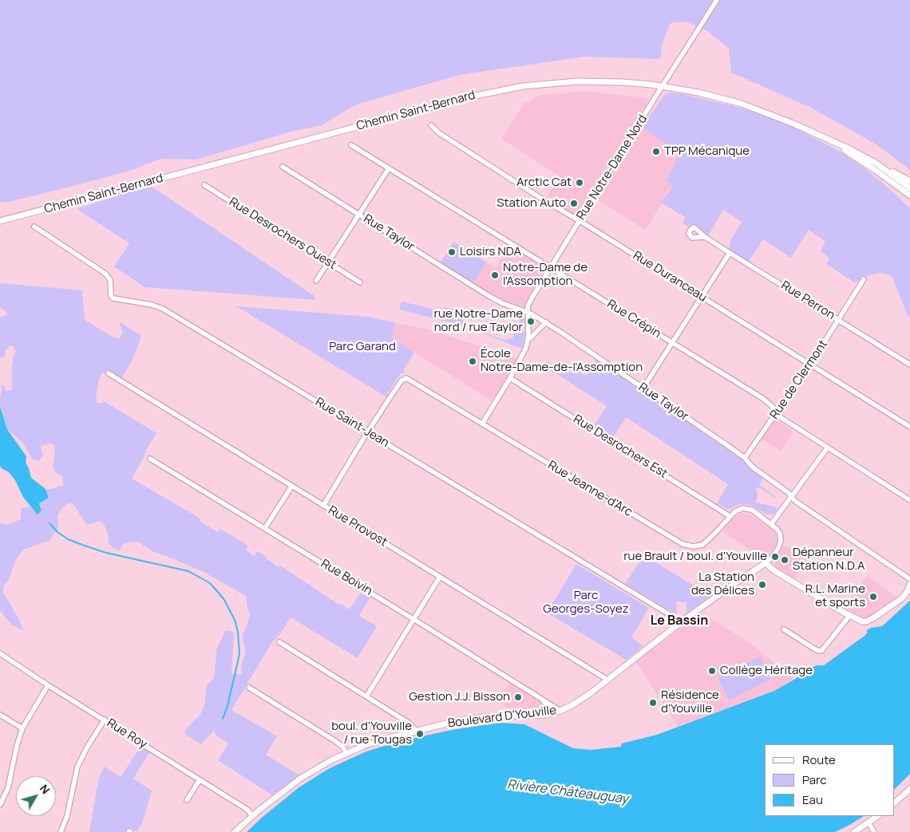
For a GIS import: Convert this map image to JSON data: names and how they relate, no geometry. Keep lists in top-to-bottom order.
{
  "streets": {
    "street": [
      "Chemin Saint-Bernard",
      "Rue Notre-Dame Nord",
      "Rue Taylor",
      "Rue Desrochers Ouest",
      "Rue Duranceau",
      "Rue Perron",
      "Rue Crépin",
      "Rue de Clermont",
      "Rue Saint-Jean",
      "Rue Desrochers Est",
      "Rue Jeanne-d'Arc",
      "Rue Provost",
      "Rue Boivin",
      "Boulevard D'Youville",
      "Rue Roy"
    ]
  },
  "crossings": [
    ["Chemin Saint-Bernard", "Rue Notre-Dame Nord"],
    ["Rue Notre-Dame Nord", "Rue Taylor"],
    ["Rue Notre-Dame Nord", "Rue Duranceau"],
    ["Rue Notre-Dame Nord", "Rue Crépin"],
    ["Rue Notre-Dame Nord", "Rue Desrochers Est"],
    ["Rue Notre-Dame Nord", "Rue Jeanne-d'Arc"],
    ["Rue Taylor", "Rue de Clermont"],
    ["Rue Duranceau", "Rue de Clermont"],
    ["Rue Perron", "Rue de Clermont"],
    ["Rue Crépin", "Rue de Clermont"],
    ["Rue Saint-Jean", "Rue Jeanne-d'Arc"],
    ["Rue Saint-Jean", "Boulevard D'Youville"],
    ["Rue Desrochers Est", "Rue Jeanne-d'Arc"],
    ["Rue Provost", "Boulevard D'Youville"],
    ["Rue Boivin", "Boulevard D'Youville"],
    ["Boulevard D'Youville", "Rue Roy"]
  ],
  "districts": ["Le Bassin"],
  "water": ["Rivière Châteauguay"],
  "parks": ["Parc Garand", "Parc Georges-Soyez"],
  "places": [
    "TPP Mécanique",
    "Arctic Cat",
    "Station Auto",
    "Loisirs NDA",
    "Notre-Dame de l'Assomption",
    "rue Notre-Dame nord / rue Taylor",
    "École Notre-Dame-de-l'Assomption",
    "rue Brault / boul. d'Youville",
    "Dépanneur Station N.D.A",
    "La Station des Délices",
    "R.L. Marine et sports",
    "Collège Héritage",
    "Gestion J.J. Bisson",
    "Résidence d'Youville",
    "boul. d'Youville / rue Tougas"
  ],
  "legend": ["Route", "Parc", "Eau"],
  "north": "top right"
}
